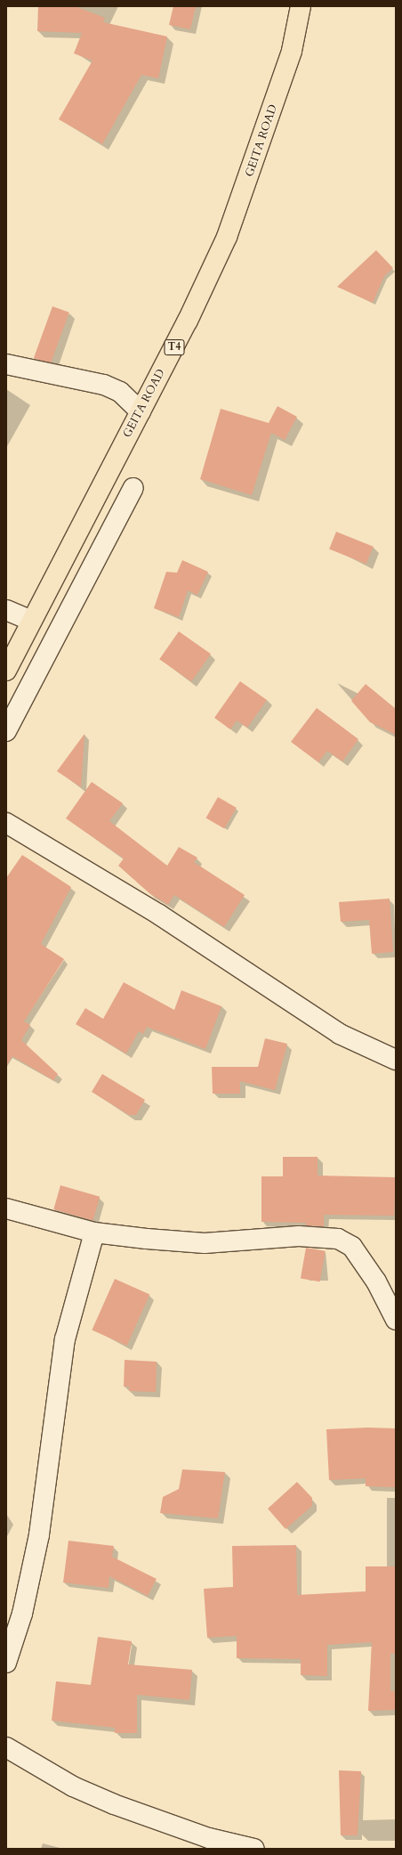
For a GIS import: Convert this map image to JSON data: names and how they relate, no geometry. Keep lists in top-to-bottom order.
{
  "streets": {
    "highway": ["GEITA ROAD", "T4"]
  }
}
